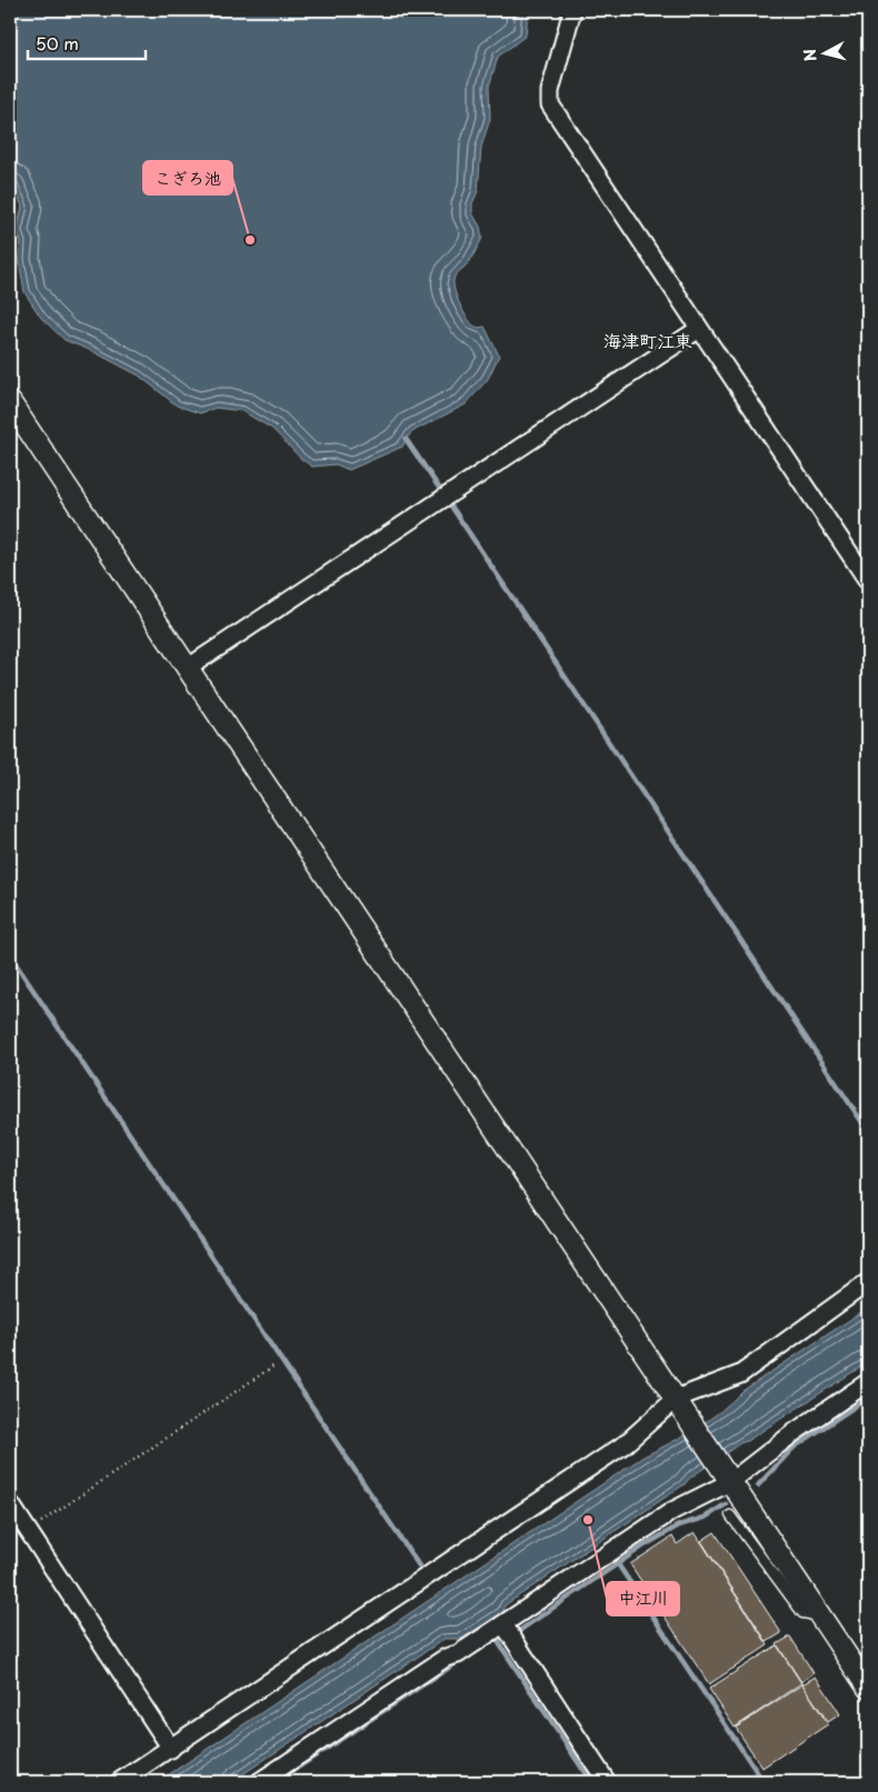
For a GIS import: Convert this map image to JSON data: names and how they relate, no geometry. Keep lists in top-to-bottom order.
{
  "districts": ["海津町江東"],
  "places": ["こぎろ池", "中江川"],
  "scale_bar": "50 m",
  "north": "left"
}
